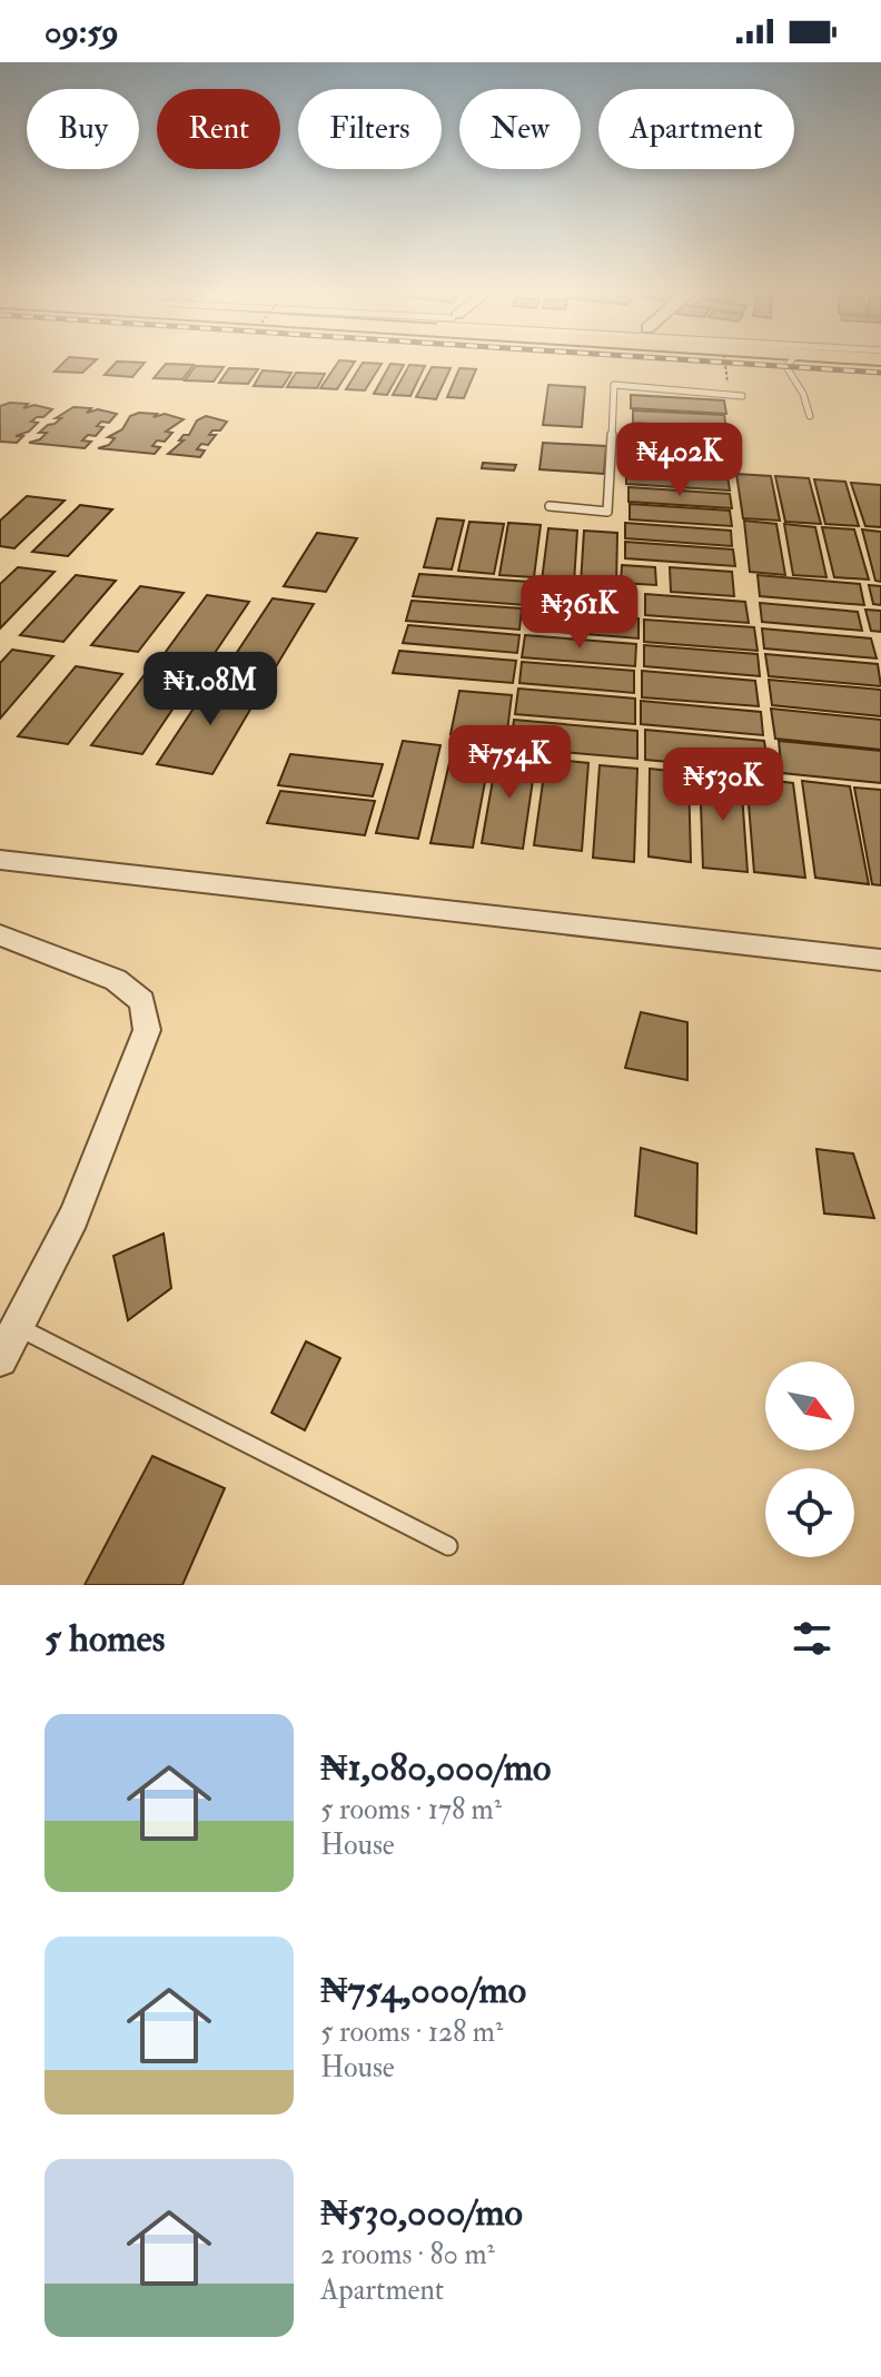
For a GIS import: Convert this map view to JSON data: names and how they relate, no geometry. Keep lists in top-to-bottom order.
{
  "north": "bottom right",
  "page": {
    "status": "09:59",
    "chip": [
      "Buy",
      "Rent",
      "Filters",
      "New",
      "Apartment"
    ],
    "price": [
      "₦402K",
      "₦361K",
      "₦1.08M",
      "₦754K",
      "₦530K"
    ],
    "heading": "5 homes",
    "list": [
      {
        "name": "₦1,080,000/mo",
        "note": "5 rooms · 178 m² · House"
      },
      {
        "name": "₦754,000/mo",
        "note": "5 rooms · 128 m² · House"
      },
      {
        "name": "₦530,000/mo",
        "note": "2 rooms · 80 m² · Apartment"
      }
    ]
  }
}
